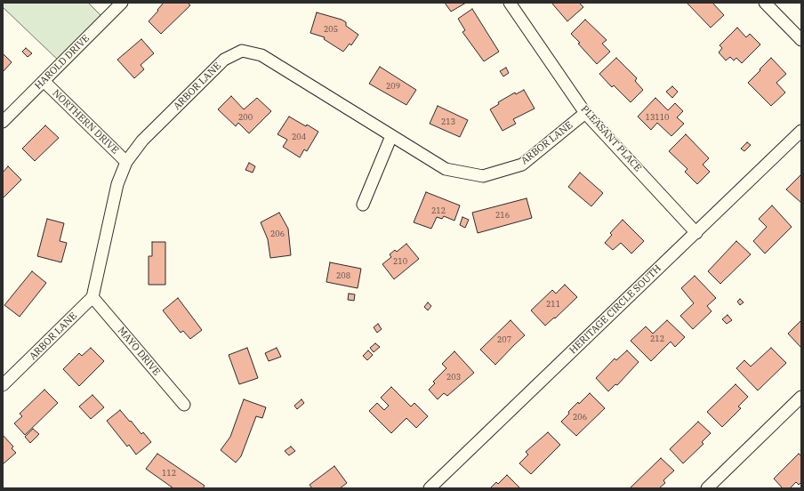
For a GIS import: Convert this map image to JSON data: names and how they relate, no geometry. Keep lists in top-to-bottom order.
{
  "streets": {
    "street": [
      "HAROLD DRIVE",
      "ARBOR LANE",
      "NORTHERN DRIVE",
      "PLEASANT PLACE",
      "HERITAGE CIRCLE SOUTH",
      "MAYO DRIVE"
    ]
  },
  "crossings": [
    ["HAROLD DRIVE", "NORTHERN DRIVE"],
    ["ARBOR LANE", "NORTHERN DRIVE"],
    ["ARBOR LANE", "PLEASANT PLACE"],
    ["ARBOR LANE", "MAYO DRIVE"],
    ["PLEASANT PLACE", "HERITAGE CIRCLE SOUTH"]
  ],
  "house_numbers": [
    "205",
    "209",
    "200",
    "13110",
    "213",
    "204",
    "212",
    "216",
    "206",
    "210",
    "208",
    "211",
    "212",
    "207",
    "203",
    "206",
    "112"
  ]
}
